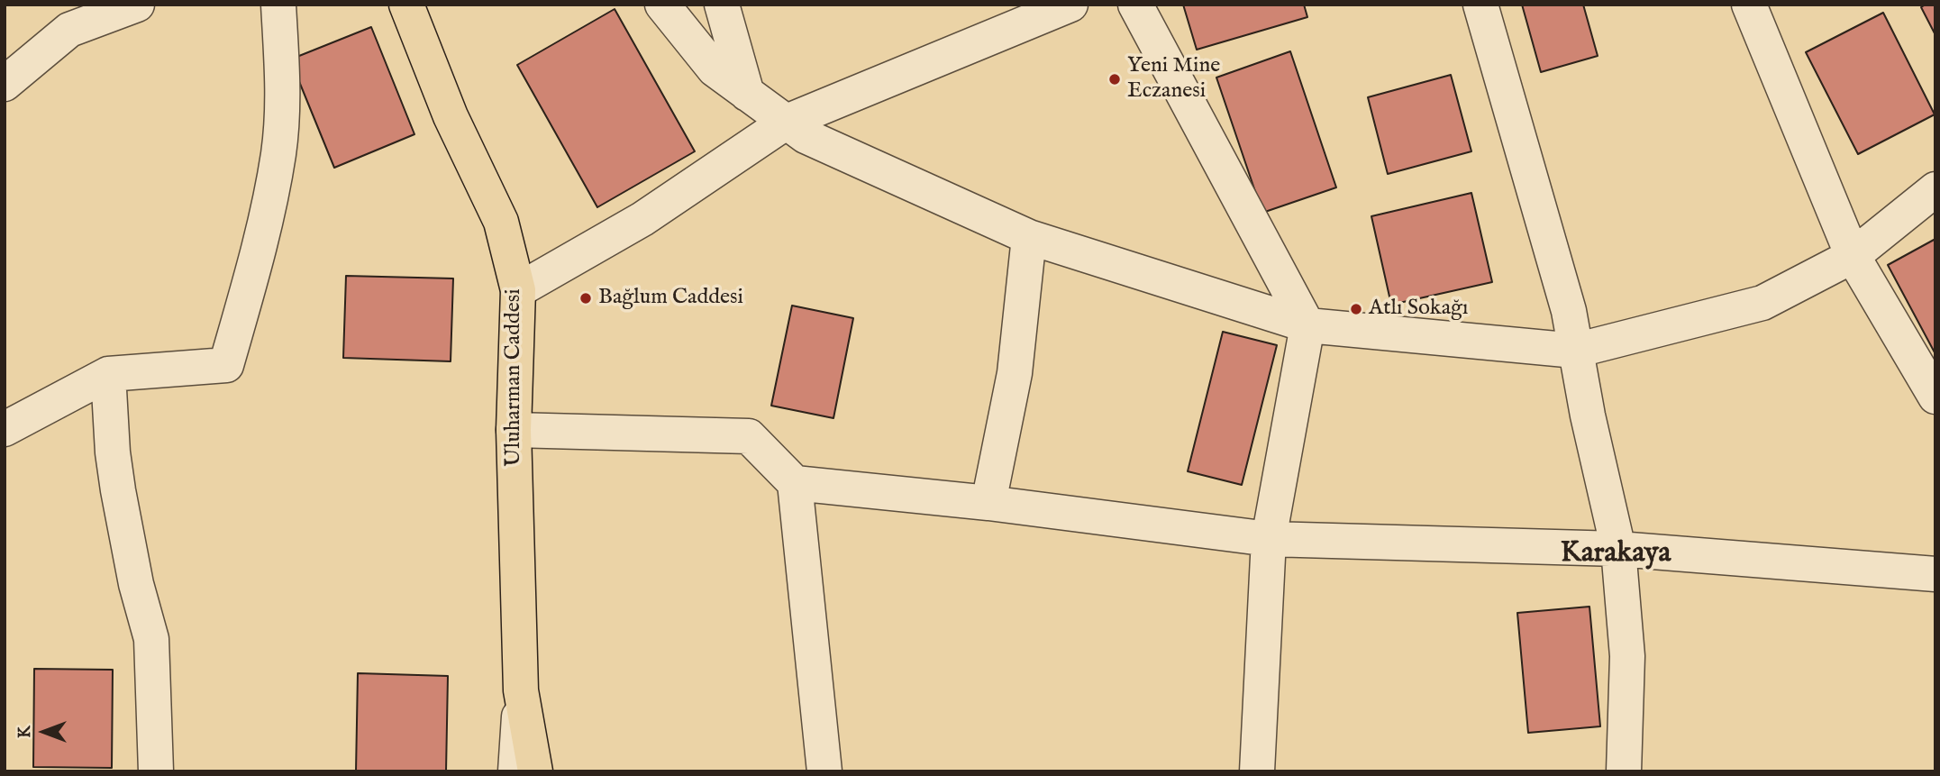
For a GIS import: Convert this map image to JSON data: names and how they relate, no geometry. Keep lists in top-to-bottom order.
{
  "streets": {
    "main road": ["Uluharman Caddesi"]
  },
  "districts": ["Karakaya"],
  "places": ["Yeni Mine Eczanesi", "Bağlum Caddesi", "Atlı Sokağı"],
  "north": "left"
}
